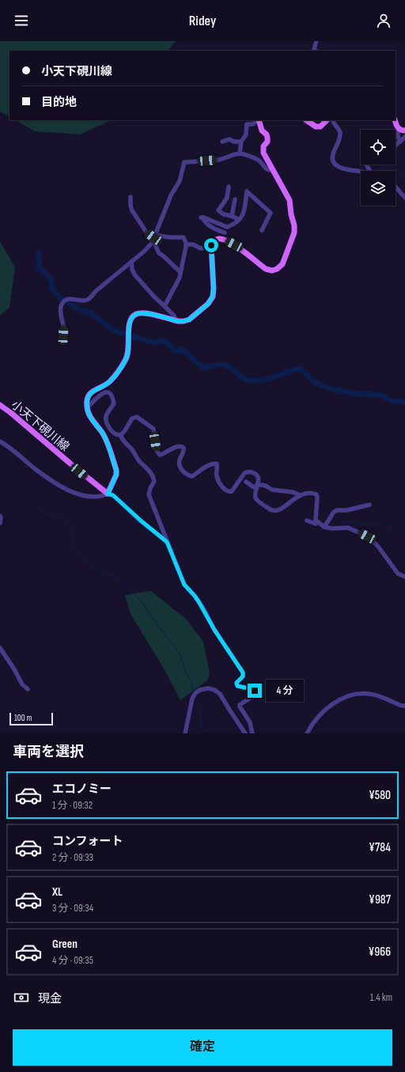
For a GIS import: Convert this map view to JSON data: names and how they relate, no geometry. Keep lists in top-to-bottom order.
{
  "streets": {
    "main road": ["小天下硯川線"]
  },
  "scale_bar": "100 m",
  "page": {
    "header": "Ridey",
    "banner": ["小天下硯川線", "目的地"],
    "bubble": "4 分",
    "scale": "100 m",
    "heading": "車両を選択",
    "list": [
      {
        "name": "エコノミー",
        "note": "1 分 · 09:32",
        "value": "¥580"
      },
      {
        "name": "コンフォート",
        "note": "2 分 · 09:33",
        "value": "¥784"
      },
      {
        "name": "XL",
        "note": "3 分 · 09:34",
        "value": "¥987"
      },
      {
        "name": "Green",
        "note": "4 分 · 09:35",
        "value": "¥966"
      }
    ],
    "pay": ["現金", "1.4 km"],
    "buttons": "確定"
  }
}
